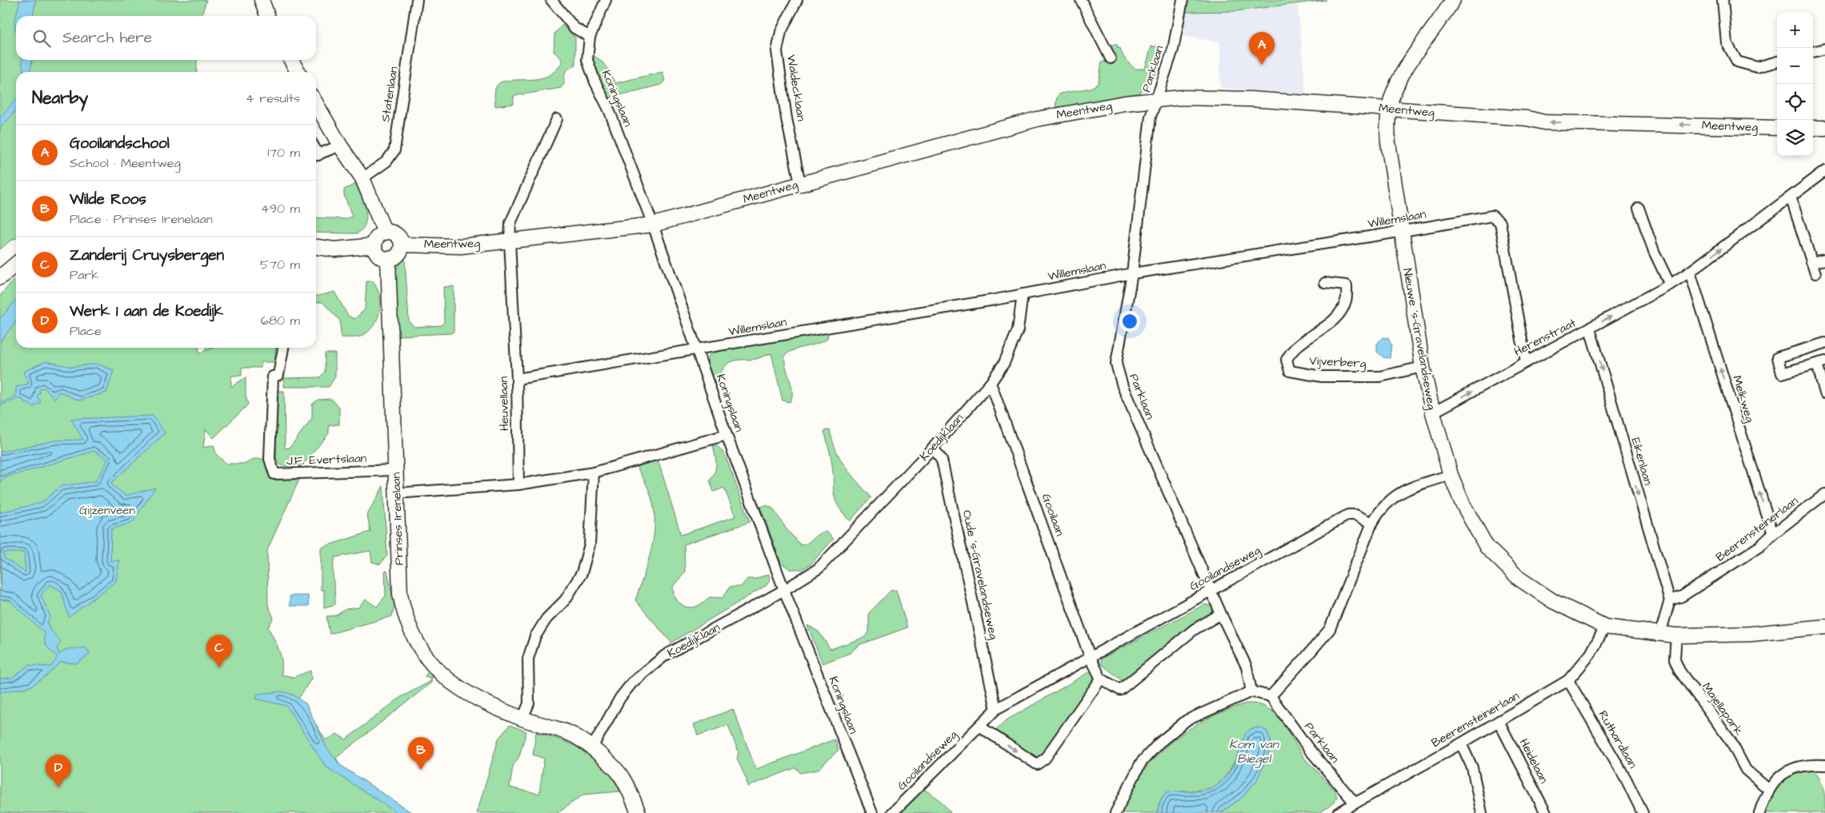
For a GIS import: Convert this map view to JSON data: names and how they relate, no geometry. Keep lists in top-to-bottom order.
{
  "streets": {
    "main road": ["Meentweg", "Nieuwe 's-Gravelandseweg", "Prinses Irenelaan"],
    "street": [
      "Parklaan",
      "Waldecklaan",
      "Statenlaan",
      "Koningslaan",
      "Willemslaan",
      "Herenstraat",
      "Vijverberg",
      "Melkweg",
      "Heuvellaan",
      "Koedijklaan",
      "J.F. Evertslaan",
      "Eikenlaan",
      "Gooilaan",
      "Beerensteinerlaan",
      "Gooilandseweg",
      "Oude 's-Gravelandseweg",
      "Majellapark",
      "Ruthardlaan",
      "Heidelaan"
    ]
  },
  "crossings": [
    ["Parklaan", "Meentweg"],
    ["Parklaan", "Willemslaan"],
    ["Parklaan", "Beerensteinerlaan"],
    ["Parklaan", "Gooilandseweg"],
    ["Waldecklaan", "Meentweg"],
    ["Koningslaan", "Meentweg"],
    ["Koningslaan", "Willemslaan"],
    ["Koningslaan", "Koedijklaan"],
    ["Meentweg", "Nieuwe 's-Gravelandseweg"],
    ["Meentweg", "Heuvellaan"],
    ["Meentweg", "Prinses Irenelaan"],
    ["Willemslaan", "Herenstraat"],
    ["Willemslaan", "Nieuwe 's-Gravelandseweg"],
    ["Willemslaan", "Heuvellaan"],
    ["Willemslaan", "Koedijklaan"],
    ["Herenstraat", "Nieuwe 's-Gravelandseweg"],
    ["Herenstraat", "Melkweg"],
    ["Herenstraat", "Eikenlaan"],
    ["Nieuwe 's-Gravelandseweg", "Vijverberg"],
    ["Nieuwe 's-Gravelandseweg", "Beerensteinerlaan"],
    ["Nieuwe 's-Gravelandseweg", "Majellapark"],
    ["Melkweg", "Beerensteinerlaan"],
    ["Koedijklaan", "Gooilaan"],
    ["Koedijklaan", "Oude 's-Gravelandseweg"],
    ["J.F. Evertslaan", "Prinses Irenelaan"],
    ["Eikenlaan", "Beerensteinerlaan"],
    ["Gooilaan", "Gooilandseweg"],
    ["Beerensteinerlaan", "Ruthardlaan"],
    ["Beerensteinerlaan", "Heidelaan"],
    ["Gooilandseweg", "Oude 's-Gravelandseweg"]
  ],
  "one_way": ["Herenstraat", "Melkweg", "Eikenlaan"],
  "water": ["Kom van Biegel"],
  "parks": ["Gijzenveen"],
  "page": {
    "map_buttons": ["+", "−"],
    "search": "Search here",
    "pins": [
      "A",
      "C",
      "B",
      "D"
    ],
    "heading": ["Nearby", "4 results"],
    "list": [
      {
        "mark": "A",
        "name": "Gooilandschool",
        "note": "School · Meentweg",
        "value": "170 m"
      },
      {
        "mark": "B",
        "name": "Wilde Roos",
        "note": "Place · Prinses Irenelaan",
        "value": "490 m"
      },
      {
        "mark": "C",
        "name": "Zanderij Cruysbergen",
        "note": "Park",
        "value": "570 m"
      },
      {
        "mark": "D",
        "name": "Werk 1 aan de Koedijk",
        "note": "Place",
        "value": "680 m"
      }
    ]
  }
}
